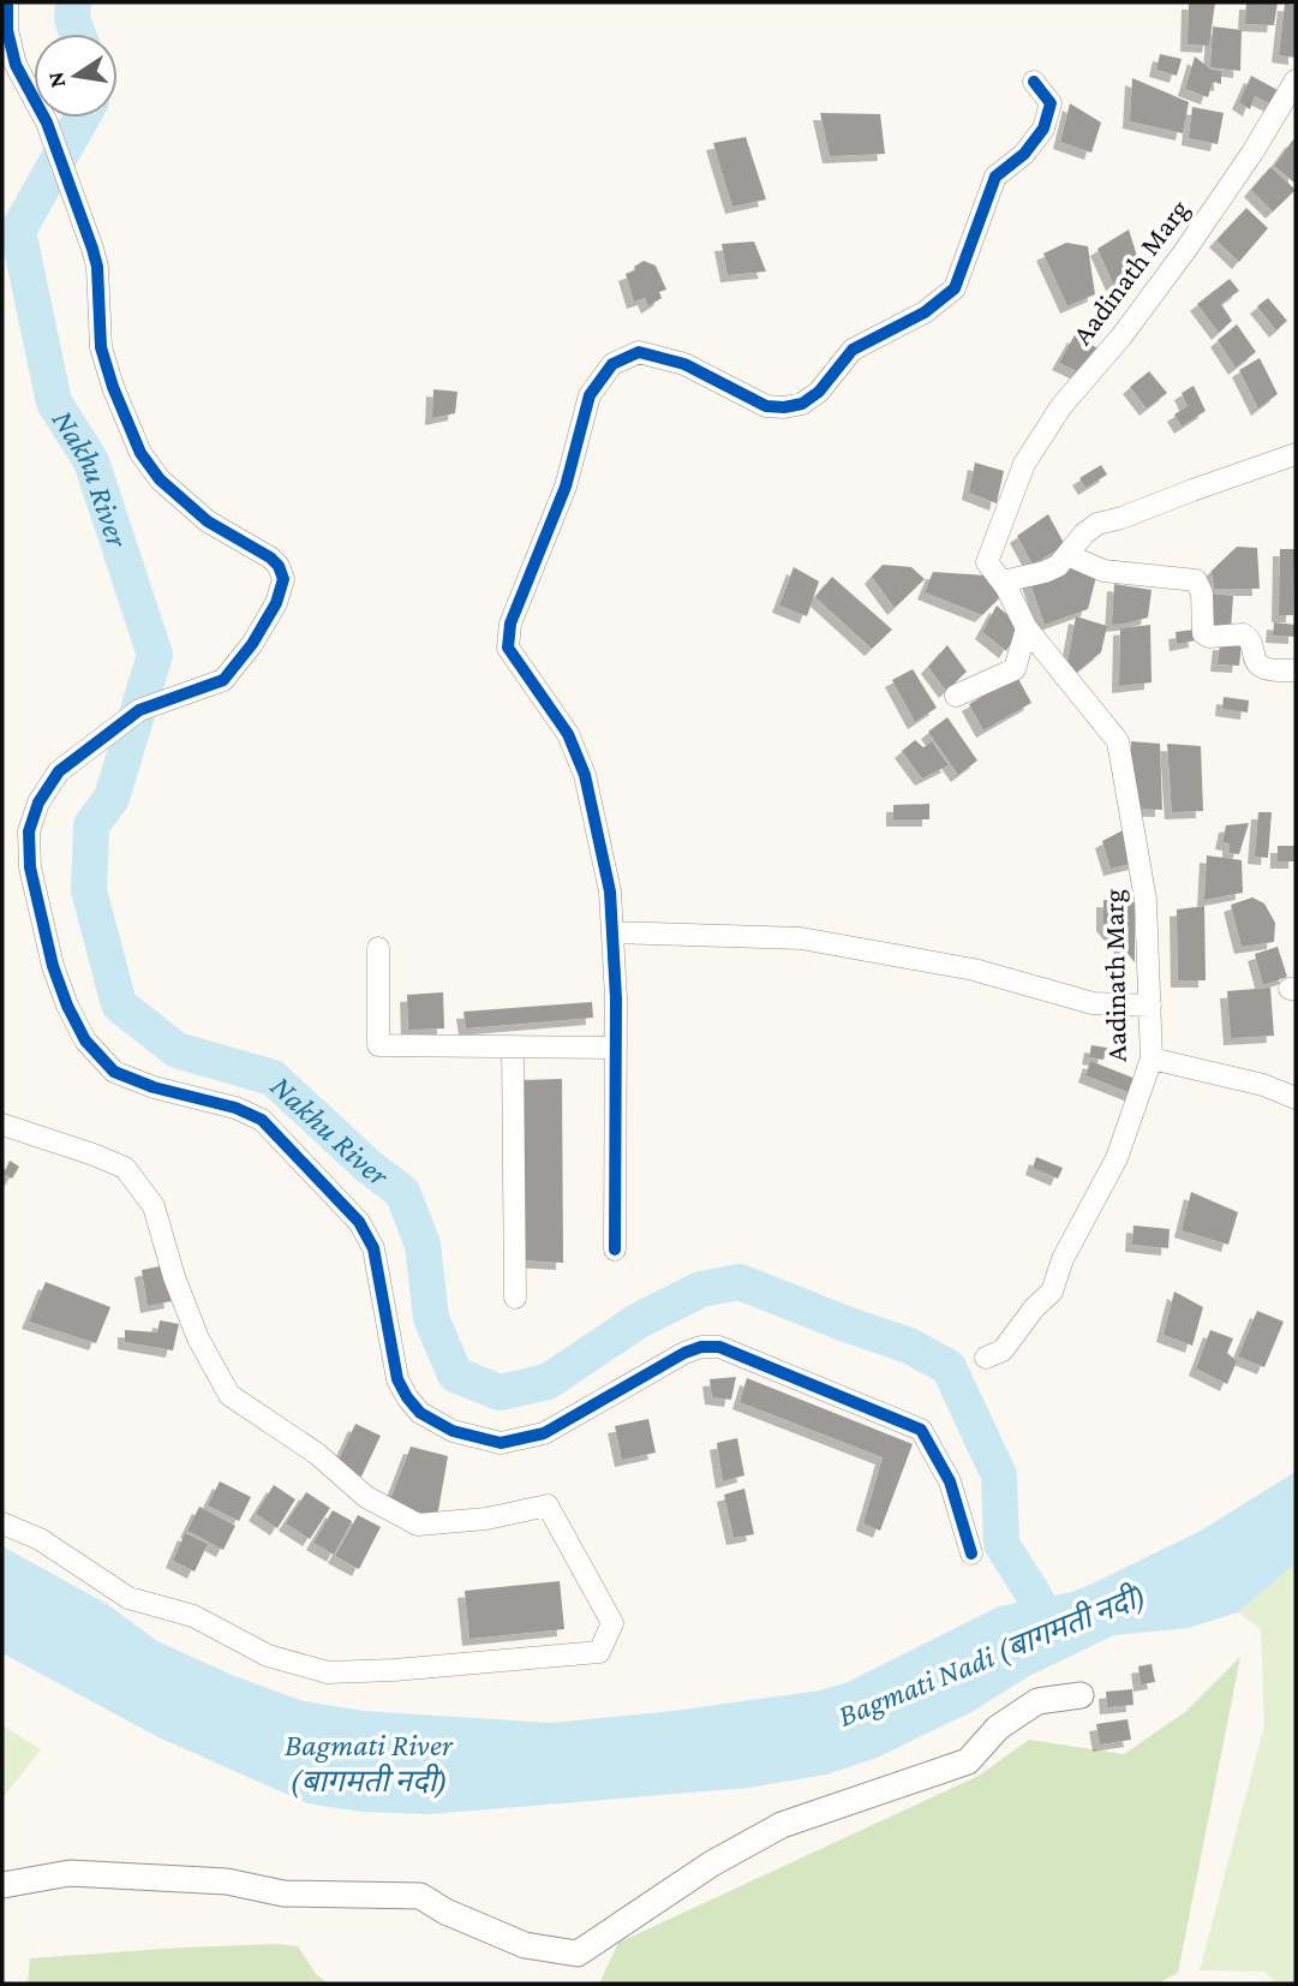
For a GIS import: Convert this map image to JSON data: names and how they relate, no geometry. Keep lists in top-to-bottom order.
{
  "streets": {
    "street": ["Aadinath Marg"]
  },
  "water": ["Nakhu River", "Bagmati Nadi (बागमती नदी)", "Bagmati River (बागमती नदी)"],
  "north": "left"
}
